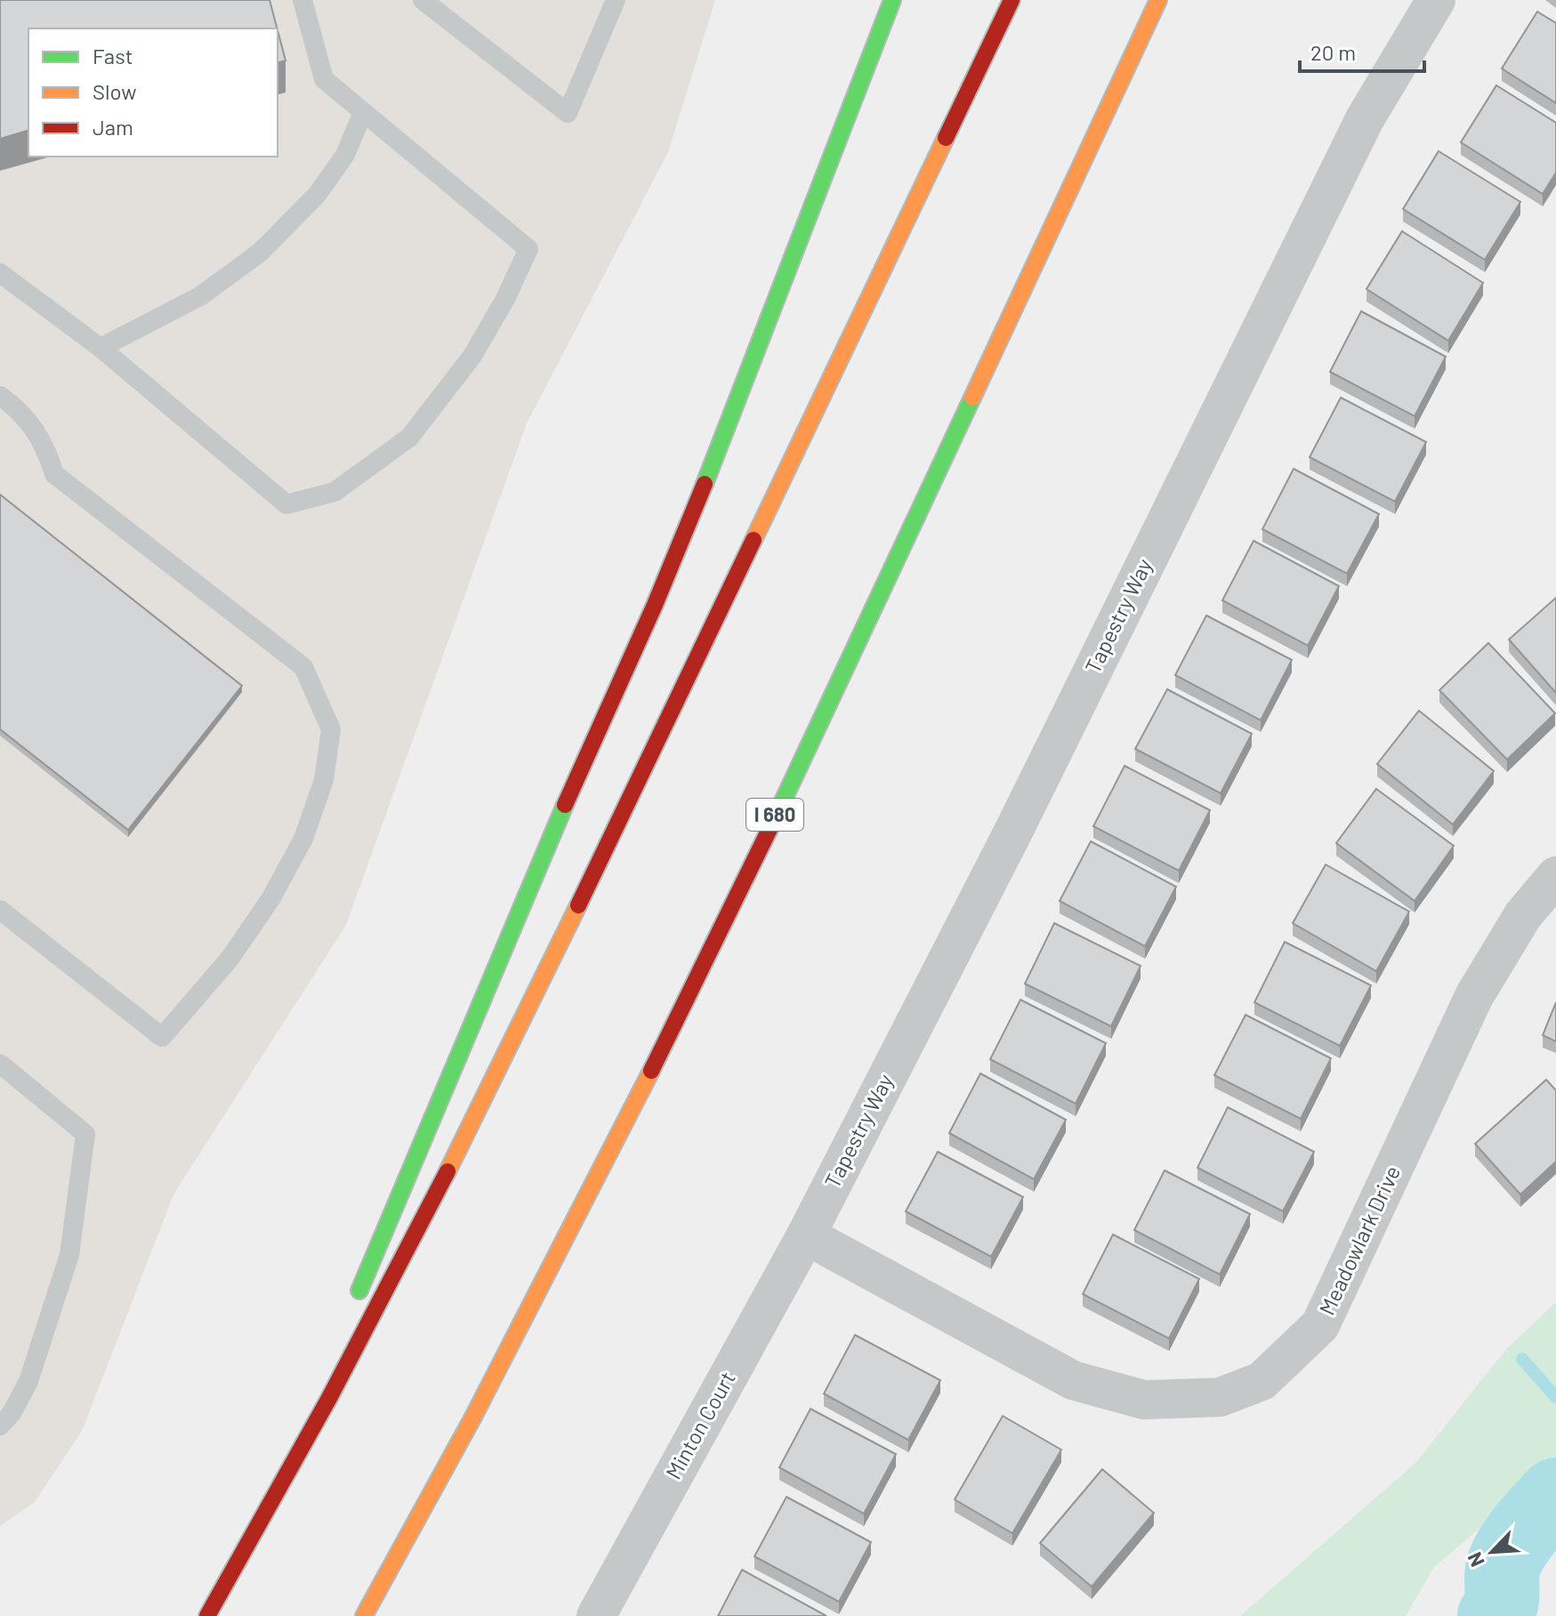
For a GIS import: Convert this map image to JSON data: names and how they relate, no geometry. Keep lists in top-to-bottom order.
{
  "streets": {
    "highway": ["I 680"],
    "street": ["Tapestry Way", "Meadowlark Drive", "Minton Court"]
  },
  "crossings": [
    ["Tapestry Way", "Meadowlark Drive"],
    ["Tapestry Way", "Minton Court"],
    ["Meadowlark Drive", "Minton Court"]
  ],
  "legend": ["Fast", "Slow", "Jam"],
  "scale_bar": "20 m",
  "north": "bottom left"
}
